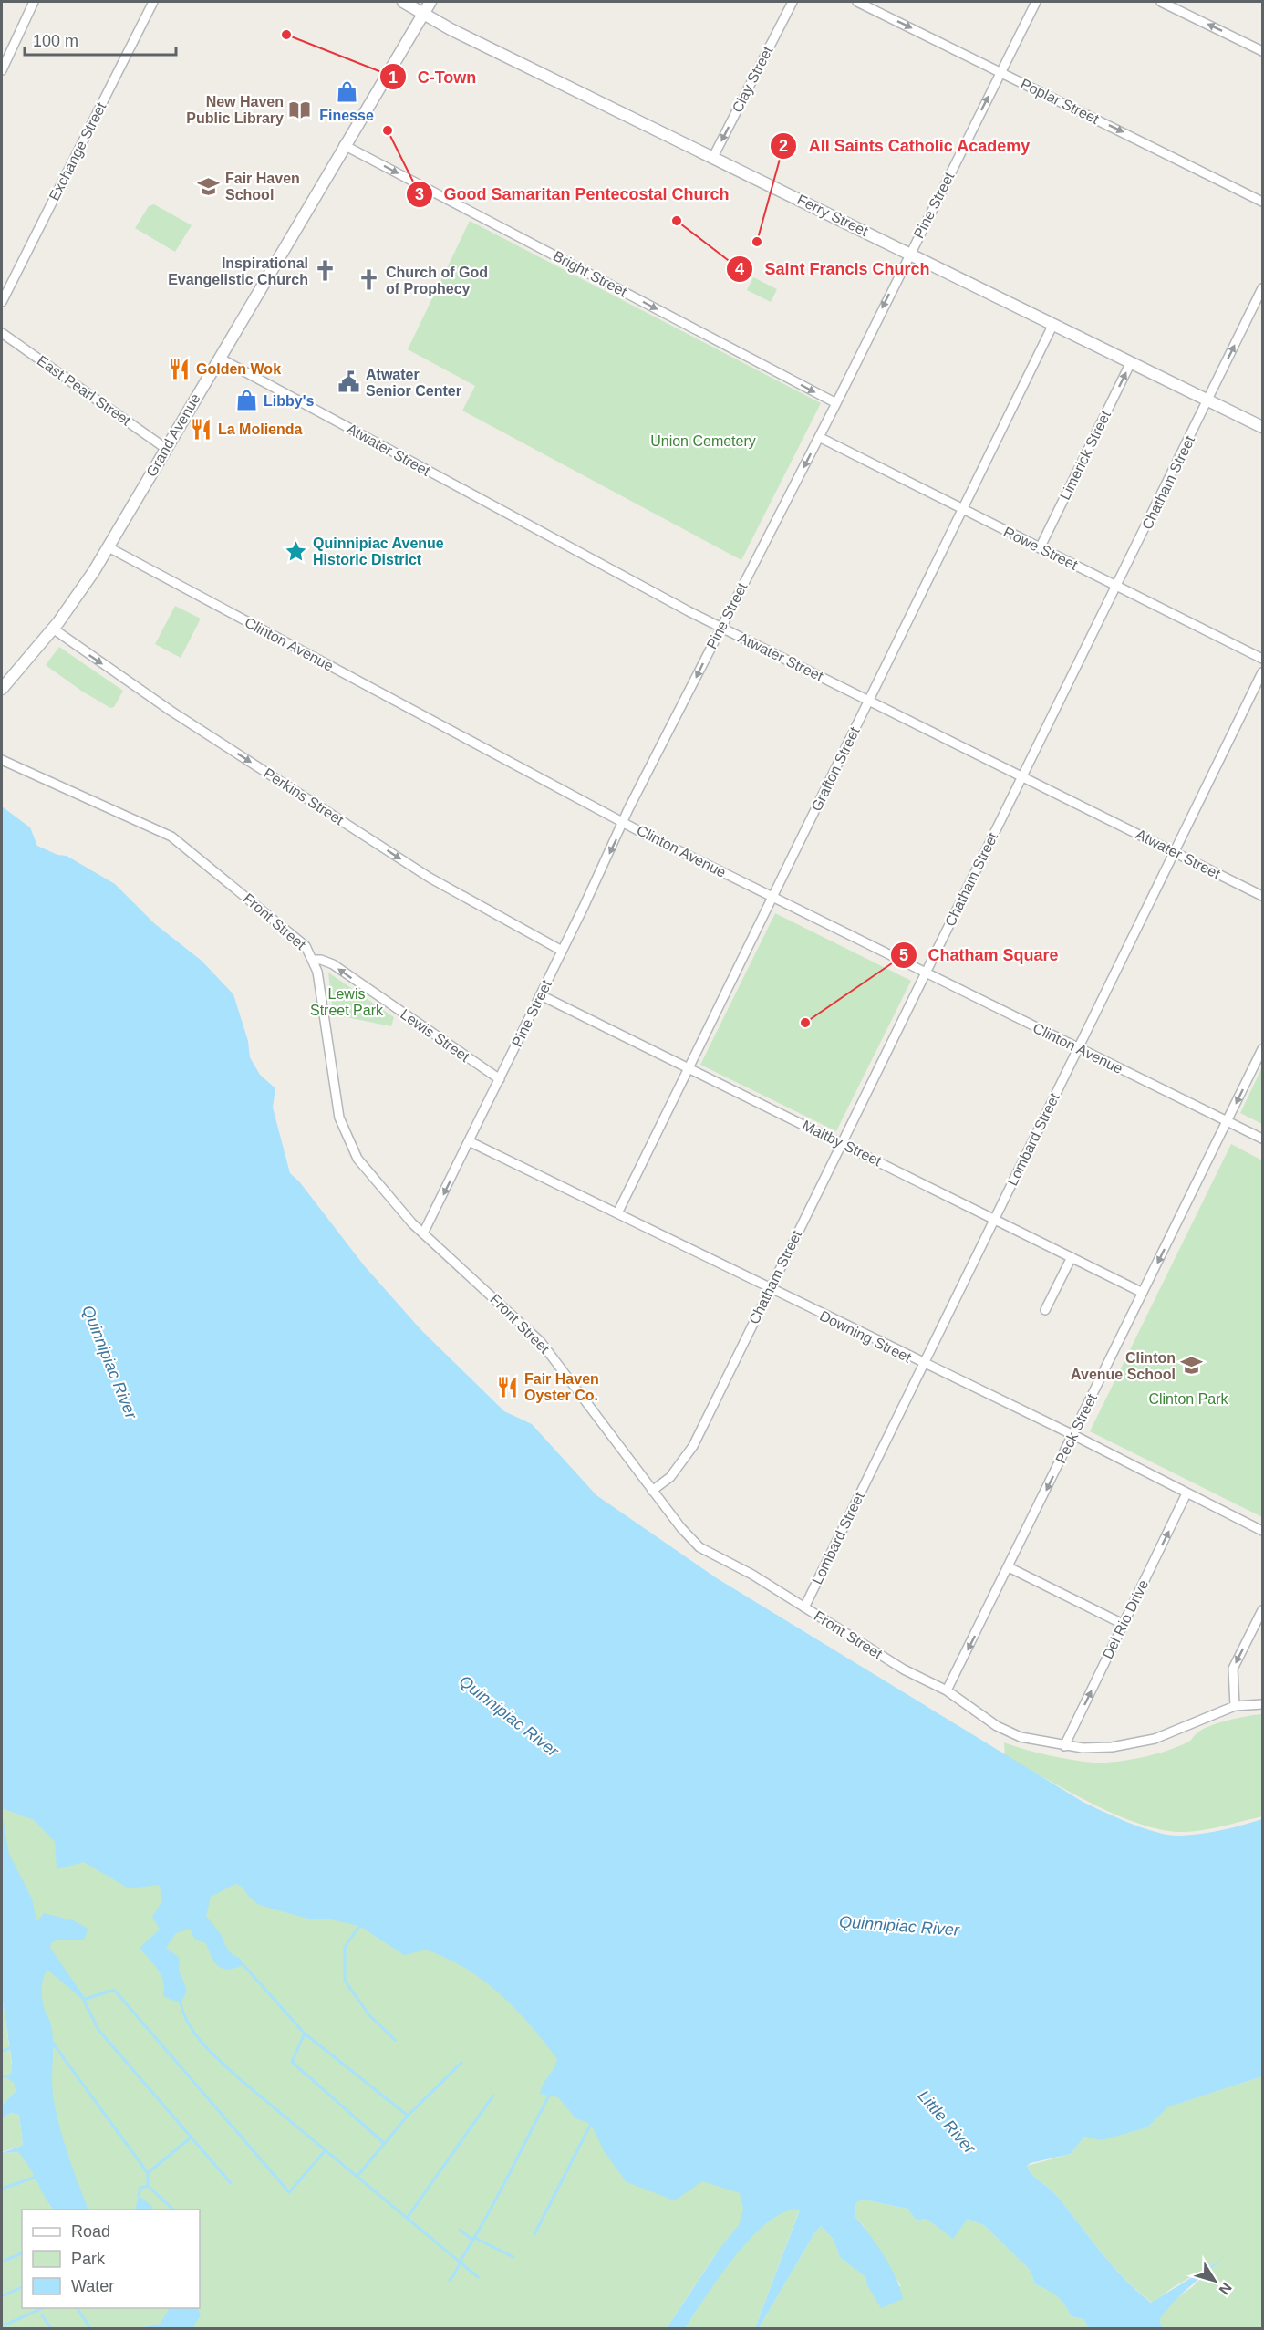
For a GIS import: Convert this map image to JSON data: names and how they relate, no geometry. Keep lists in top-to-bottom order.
{
  "streets": {
    "main road": ["Ferry Street", "Grand Avenue"],
    "street": [
      "Clay Street",
      "Poplar Street",
      "Exchange Street",
      "Pine Street",
      "Bright Street",
      "East Pearl Street",
      "Atwater Street",
      "Limerick Street",
      "Chatham Street",
      "Rowe Street",
      "Clinton Avenue",
      "Grafton Street",
      "Perkins Street",
      "Front Street",
      "Lewis Street",
      "Lombard Street",
      "Maltby Street",
      "Downing Street",
      "Peck Street",
      "Del Rio Drive"
    ]
  },
  "crossings": [
    ["Clay Street", "Ferry Street"],
    ["Poplar Street", "Pine Street"],
    ["Pine Street", "Ferry Street"],
    ["Pine Street", "Bright Street"],
    ["Pine Street", "Atwater Street"],
    ["Pine Street", "Rowe Street"],
    ["Pine Street", "Clinton Avenue"],
    ["Pine Street", "Perkins Street"],
    ["Pine Street", "Front Street"],
    ["Pine Street", "Lewis Street"],
    ["Pine Street", "Maltby Street"],
    ["Pine Street", "Downing Street"],
    ["Ferry Street", "Grand Avenue"],
    ["Ferry Street", "Limerick Street"],
    ["Ferry Street", "Chatham Street"],
    ["Ferry Street", "Grafton Street"],
    ["Bright Street", "Grand Avenue"],
    ["East Pearl Street", "Grand Avenue"],
    ["Grand Avenue", "Atwater Street"],
    ["Grand Avenue", "Clinton Avenue"],
    ["Grand Avenue", "Perkins Street"],
    ["Atwater Street", "Chatham Street"],
    ["Atwater Street", "Grafton Street"],
    ["Atwater Street", "Lombard Street"],
    ["Limerick Street", "Rowe Street"],
    ["Chatham Street", "Rowe Street"],
    ["Chatham Street", "Clinton Avenue"],
    ["Chatham Street", "Front Street"],
    ["Chatham Street", "Maltby Street"],
    ["Chatham Street", "Downing Street"],
    ["Rowe Street", "Grafton Street"],
    ["Clinton Avenue", "Grafton Street"],
    ["Clinton Avenue", "Lombard Street"],
    ["Clinton Avenue", "Peck Street"],
    ["Grafton Street", "Maltby Street"],
    ["Grafton Street", "Downing Street"],
    ["Front Street", "Lewis Street"],
    ["Front Street", "Lombard Street"],
    ["Front Street", "Peck Street"],
    ["Front Street", "Del Rio Drive"],
    ["Lombard Street", "Maltby Street"],
    ["Lombard Street", "Downing Street"],
    ["Maltby Street", "Peck Street"],
    ["Downing Street", "Peck Street"],
    ["Downing Street", "Del Rio Drive"]
  ],
  "one_way": [
    "Clay Street",
    "Poplar Street",
    "Bright Street",
    "Limerick Street",
    "Perkins Street",
    "Lewis Street",
    "Peck Street",
    "Del Rio Drive"
  ],
  "water": ["Quinnipiac River", "Little River"],
  "parks": ["Union Cemetery", "Lewis Street Park", "Clinton Park"],
  "places": {
    "other": [
      "C-Town",
      "Good Samaritan Pentecostal Church",
      "Saint Francis Church",
      "All Saints Catholic Academy",
      "Chatham Square"
    ],
    "shop": ["Finesse", "Libby's"],
    "library": ["New Haven Public Library"],
    "school or university": ["Fair Haven School", "Clinton Avenue School"],
    "church": ["Inspirational Evangelistic Church", "Church of God of Prophecy"],
    "restaurant": ["Golden Wok", "La Molienda", "Fair Haven Oyster Co."],
    "public building": ["Atwater Senior Center"],
    "place": ["Quinnipiac Avenue Historic District"]
  },
  "legend": ["Road", "Park", "Water"],
  "scale_bar": "100 m",
  "north": "bottom right"
}
